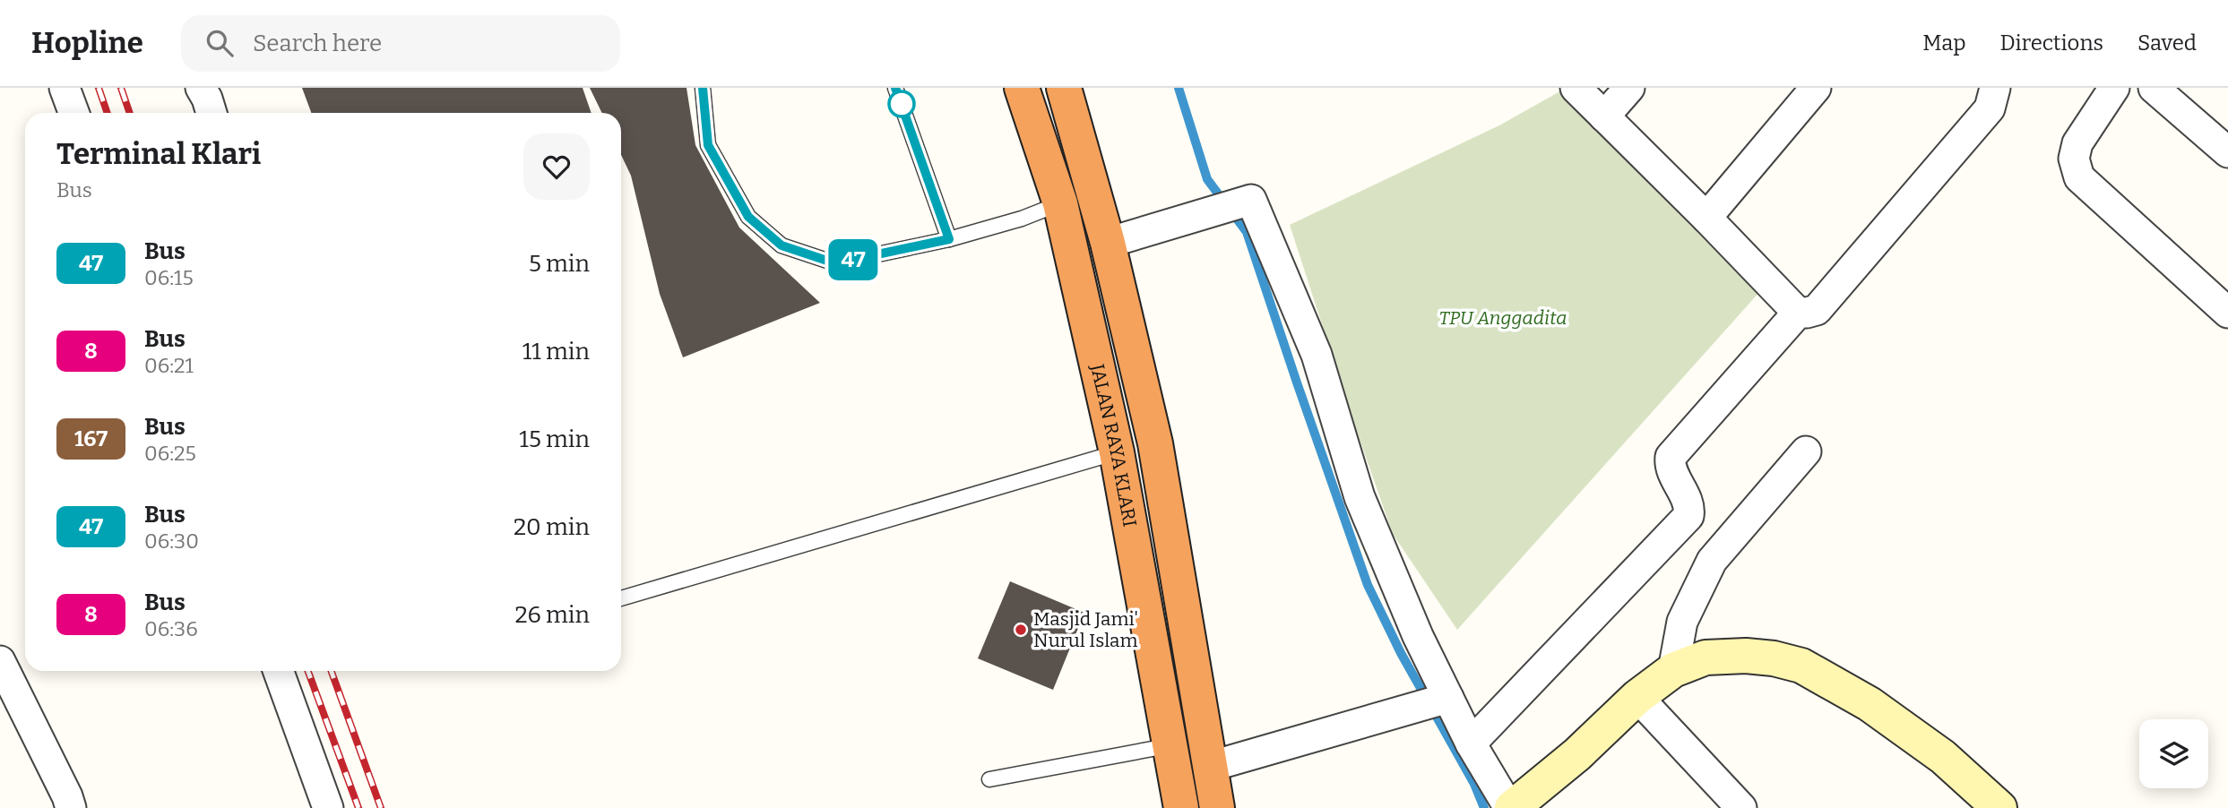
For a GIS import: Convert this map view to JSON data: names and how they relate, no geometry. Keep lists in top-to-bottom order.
{
  "streets": {
    "highway": ["JALAN RAYA KLARI"]
  },
  "parks": ["TPU Anggadita"],
  "places": ["Masjid Jami' Nurul Islam"],
  "lines": ["bus line 47"],
  "page": {
    "header": "Hopline",
    "search": "Search here",
    "nav": ["Map", "Directions", "Saved"],
    "on_map": "47",
    "heading": ["Terminal Klari", "Bus"],
    "list": [
      {
        "mark": "47",
        "name": "Bus",
        "note": "06:15",
        "value": "5 min"
      },
      {
        "mark": "8",
        "name": "Bus",
        "note": "06:21",
        "value": "11 min"
      },
      {
        "mark": "167",
        "name": "Bus",
        "note": "06:25",
        "value": "15 min"
      },
      {
        "mark": "47",
        "name": "Bus",
        "note": "06:30",
        "value": "20 min"
      },
      {
        "mark": "8",
        "name": "Bus",
        "note": "06:36",
        "value": "26 min"
      }
    ]
  }
}
